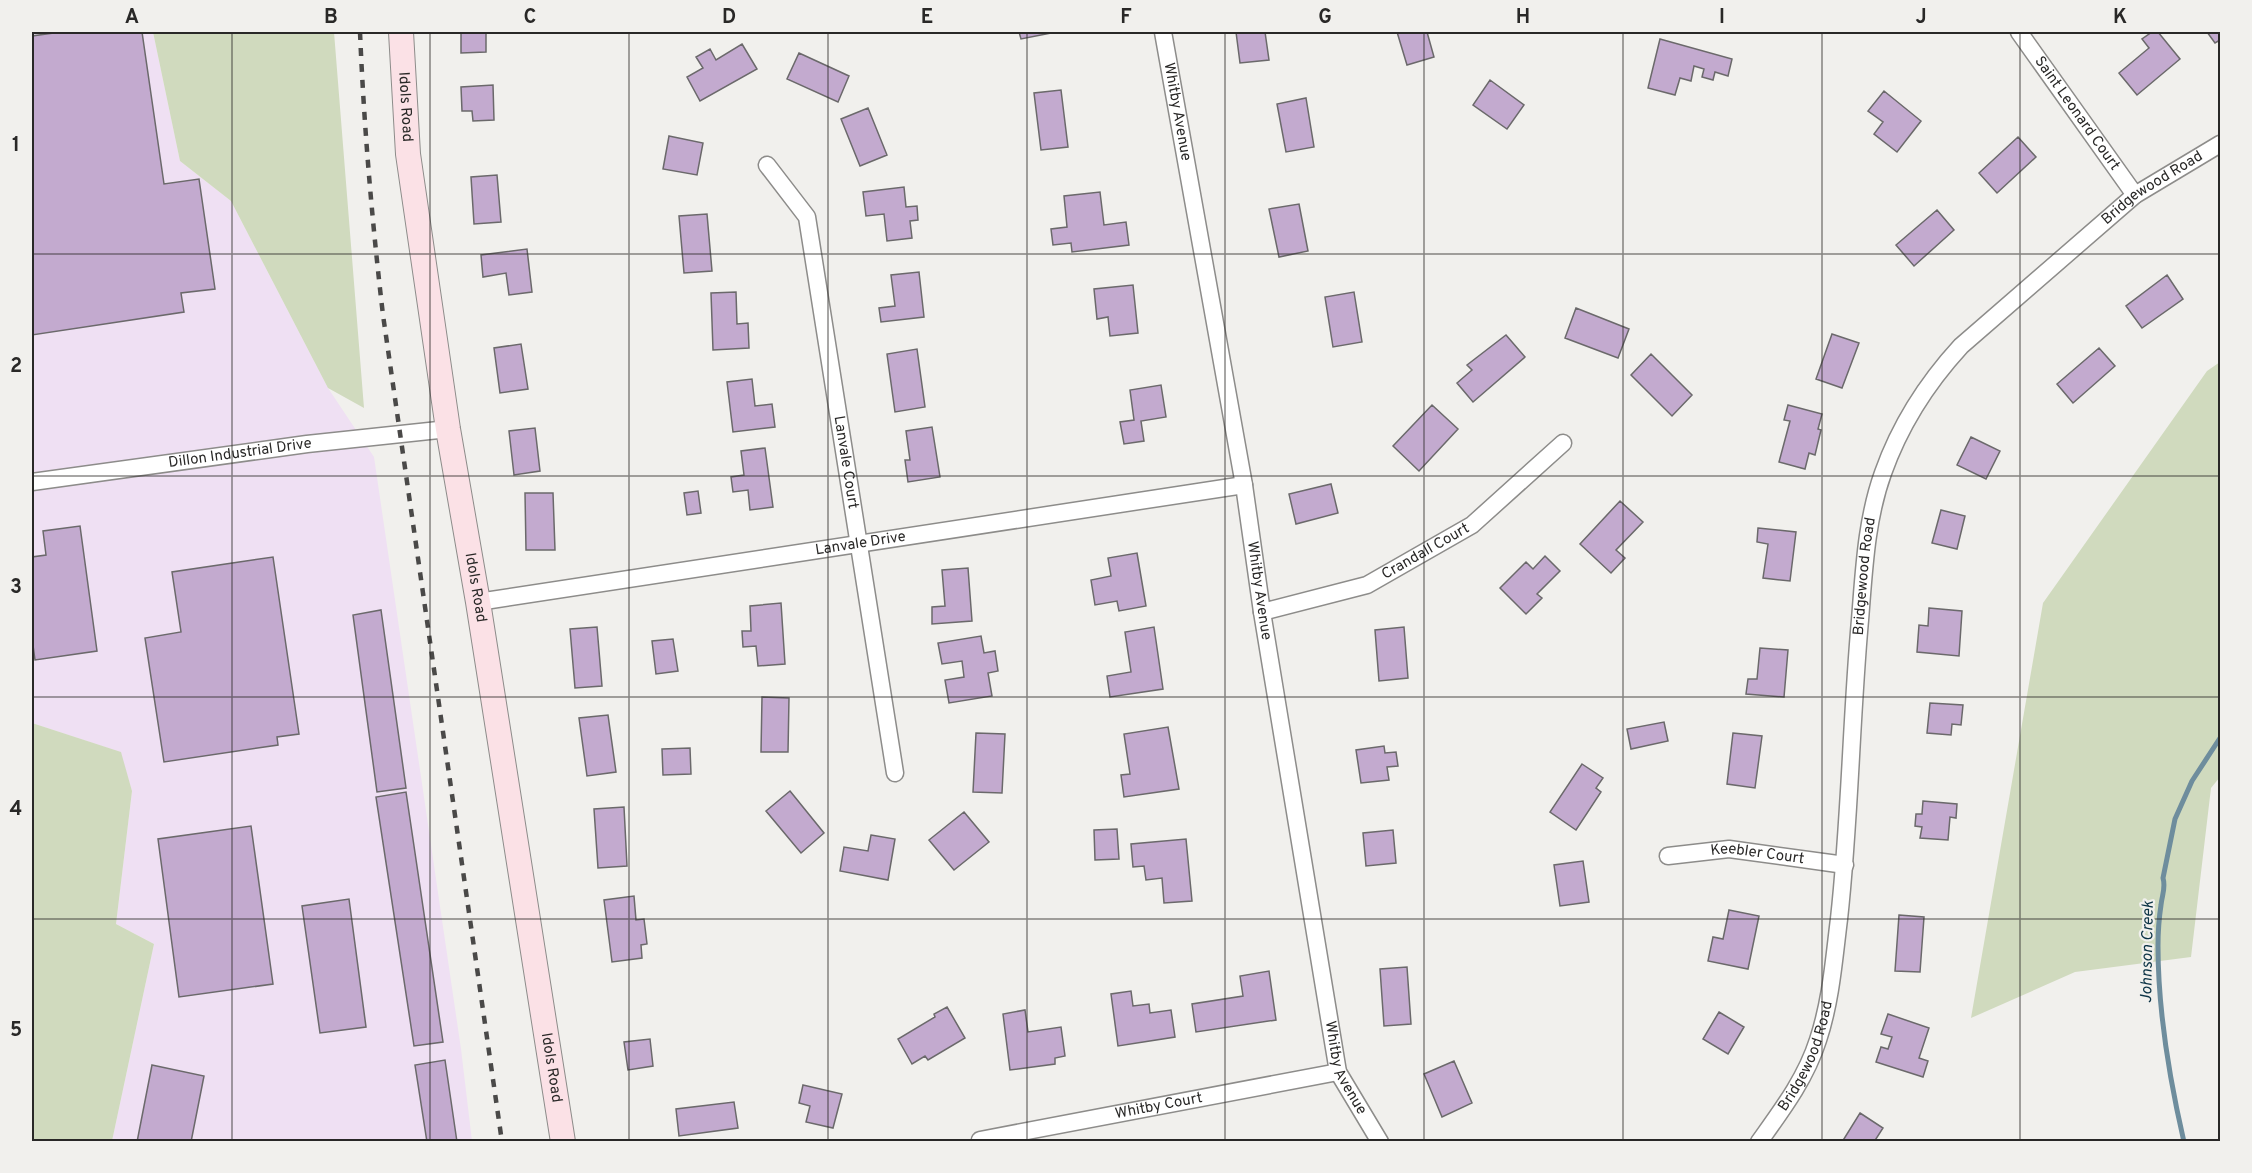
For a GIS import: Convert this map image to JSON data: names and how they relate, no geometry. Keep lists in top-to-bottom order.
{
  "streets": {
    "street": [
      "Idols Road",
      "Whitby Avenue",
      "Saint Leonard Court",
      "Bridgewood Road",
      "Dillon Industrial Drive",
      "Lanvale Court",
      "Lanvale Drive",
      "Crandall Court",
      "Keebler Court",
      "Whitby Court"
    ]
  },
  "crossings": [
    ["Idols Road", "Dillon Industrial Drive"],
    ["Idols Road", "Lanvale Drive"],
    ["Whitby Avenue", "Lanvale Drive"],
    ["Whitby Avenue", "Crandall Court"],
    ["Whitby Avenue", "Whitby Court"],
    ["Saint Leonard Court", "Bridgewood Road"],
    ["Bridgewood Road", "Keebler Court"],
    ["Lanvale Court", "Lanvale Drive"]
  ],
  "water": ["Johnson Creek"],
  "grid": {
    "columns": [
      "A",
      "B",
      "C",
      "D",
      "E",
      "F",
      "G",
      "H",
      "I",
      "J",
      "K"
    ],
    "rows": [
      "1",
      "2",
      "3",
      "4",
      "5"
    ]
  }
}
